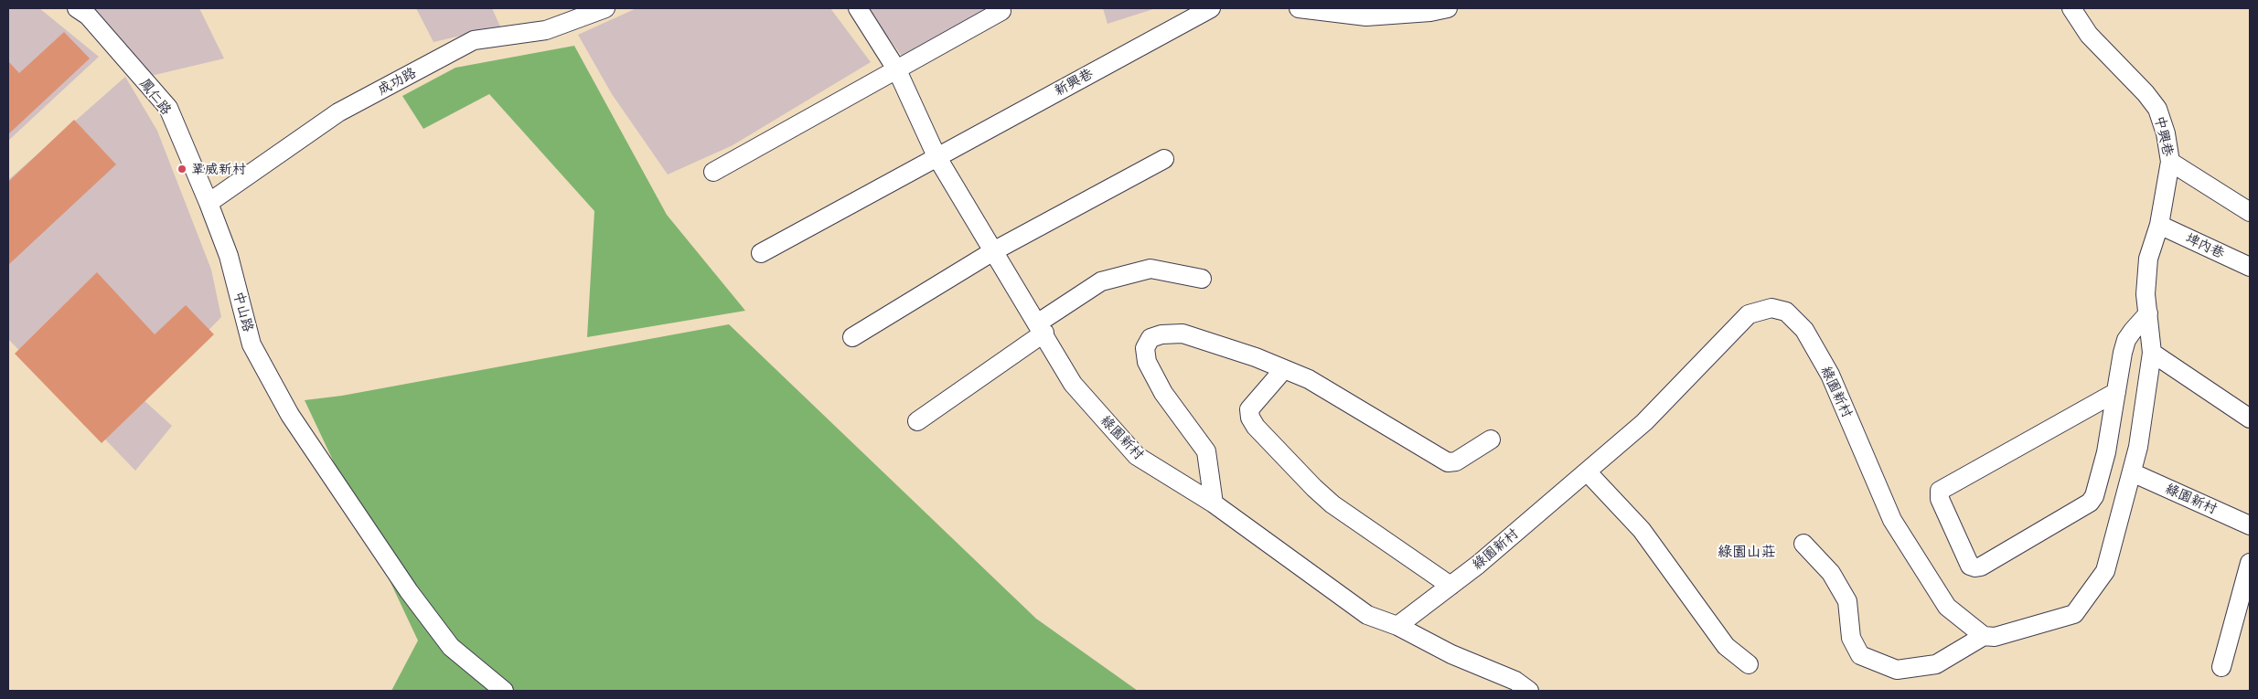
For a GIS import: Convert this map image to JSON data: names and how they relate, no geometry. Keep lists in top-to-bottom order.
{
  "streets": {
    "street": [
      "成功路",
      "新興巷",
      "鳳仁路",
      "中興巷",
      "埤內巷",
      "中山路",
      "綠園新村"
    ]
  },
  "crossings": [
    ["成功路", "鳳仁路"],
    ["成功路", "中山路"],
    ["鳳仁路", "中山路"],
    ["中興巷", "埤內巷"]
  ],
  "districts": ["綠園山莊"],
  "places": ["鞏威新村"]
}
